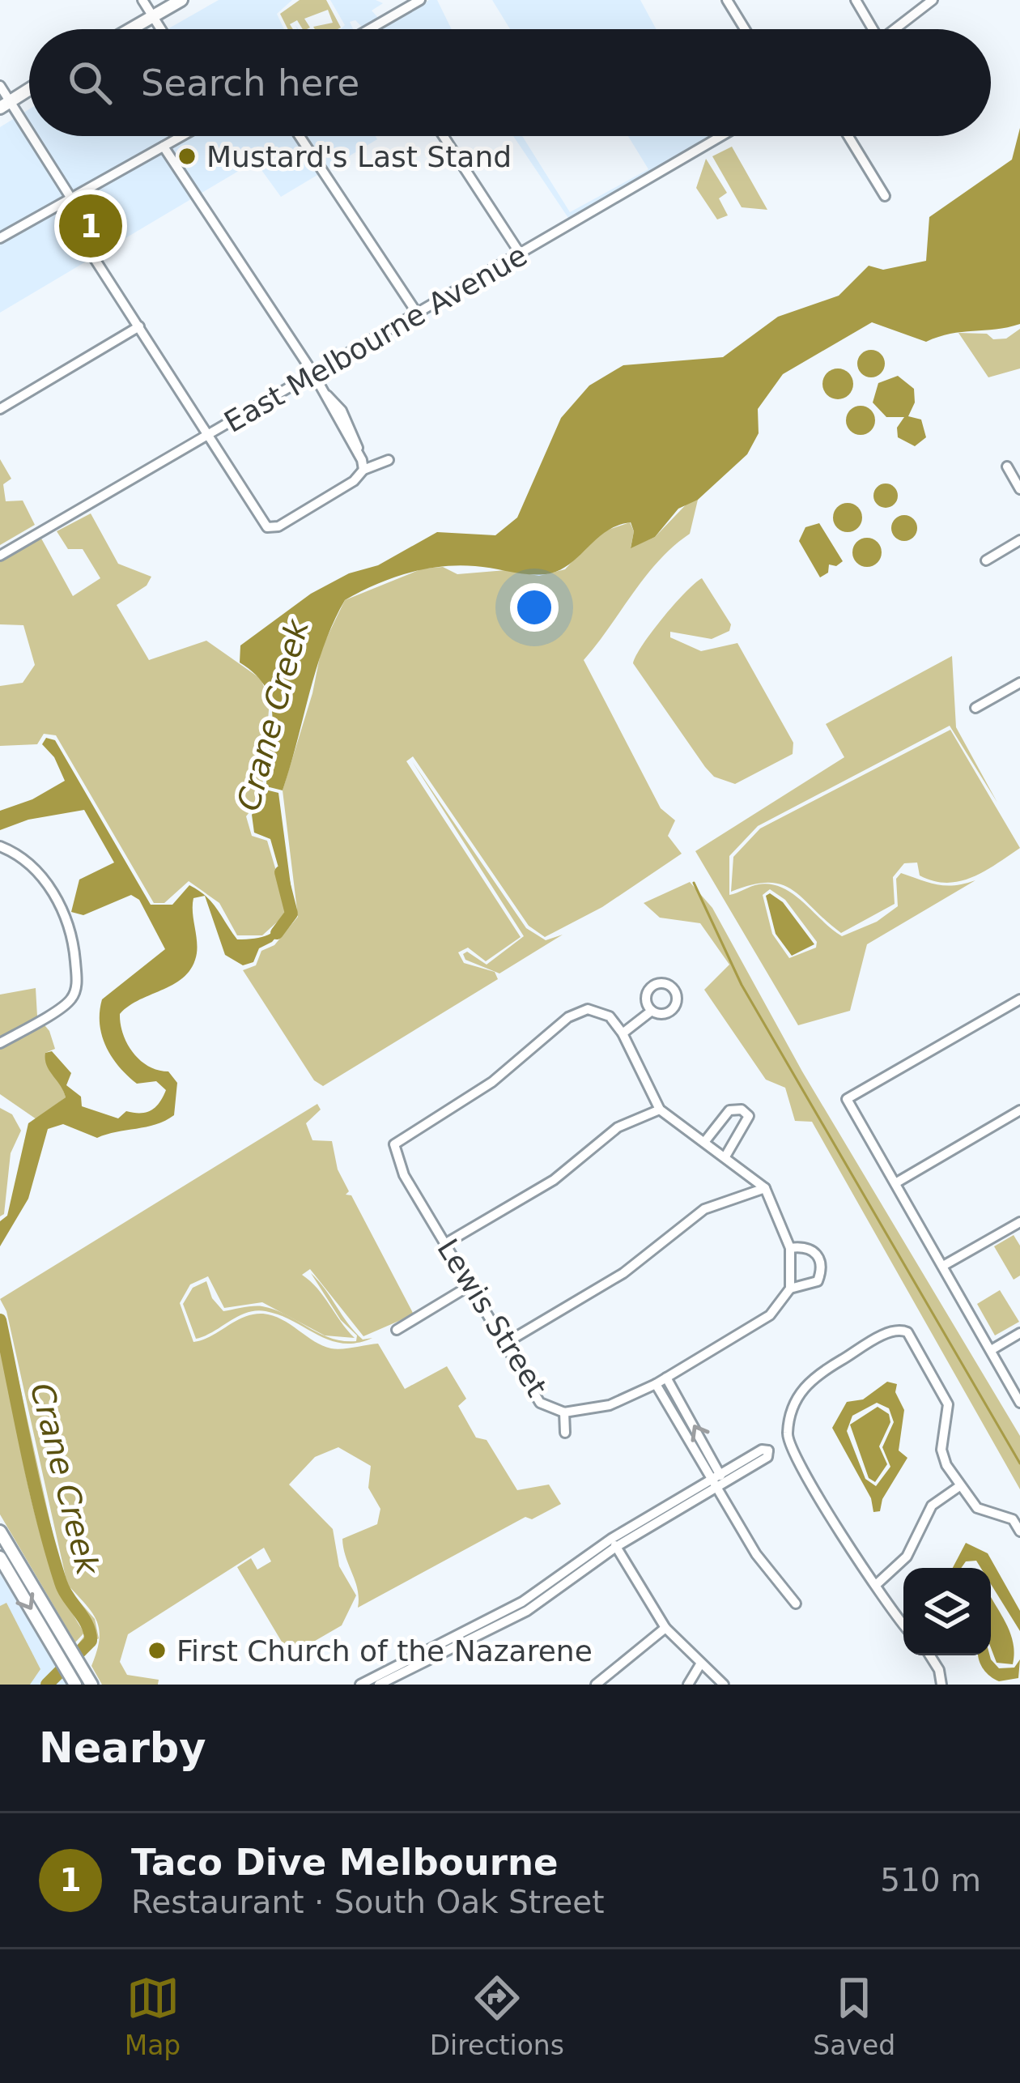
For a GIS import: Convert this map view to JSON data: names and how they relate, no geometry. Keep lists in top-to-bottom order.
{
  "streets": {
    "street": ["East Melbourne Avenue", "Lewis Street"]
  },
  "water": ["Crane Creek"],
  "places": ["Mustard's Last Stand", "First Church of the Nazarene"],
  "page": {
    "search": "Search here",
    "pins": "1",
    "heading": "Nearby",
    "list": [
      {
        "mark": "1",
        "name": "Taco Dive Melbourne",
        "note": "Restaurant · South Oak Street",
        "value": "510 m"
      }
    ],
    "nav": ["Map", "Directions", "Saved"]
  }
}
